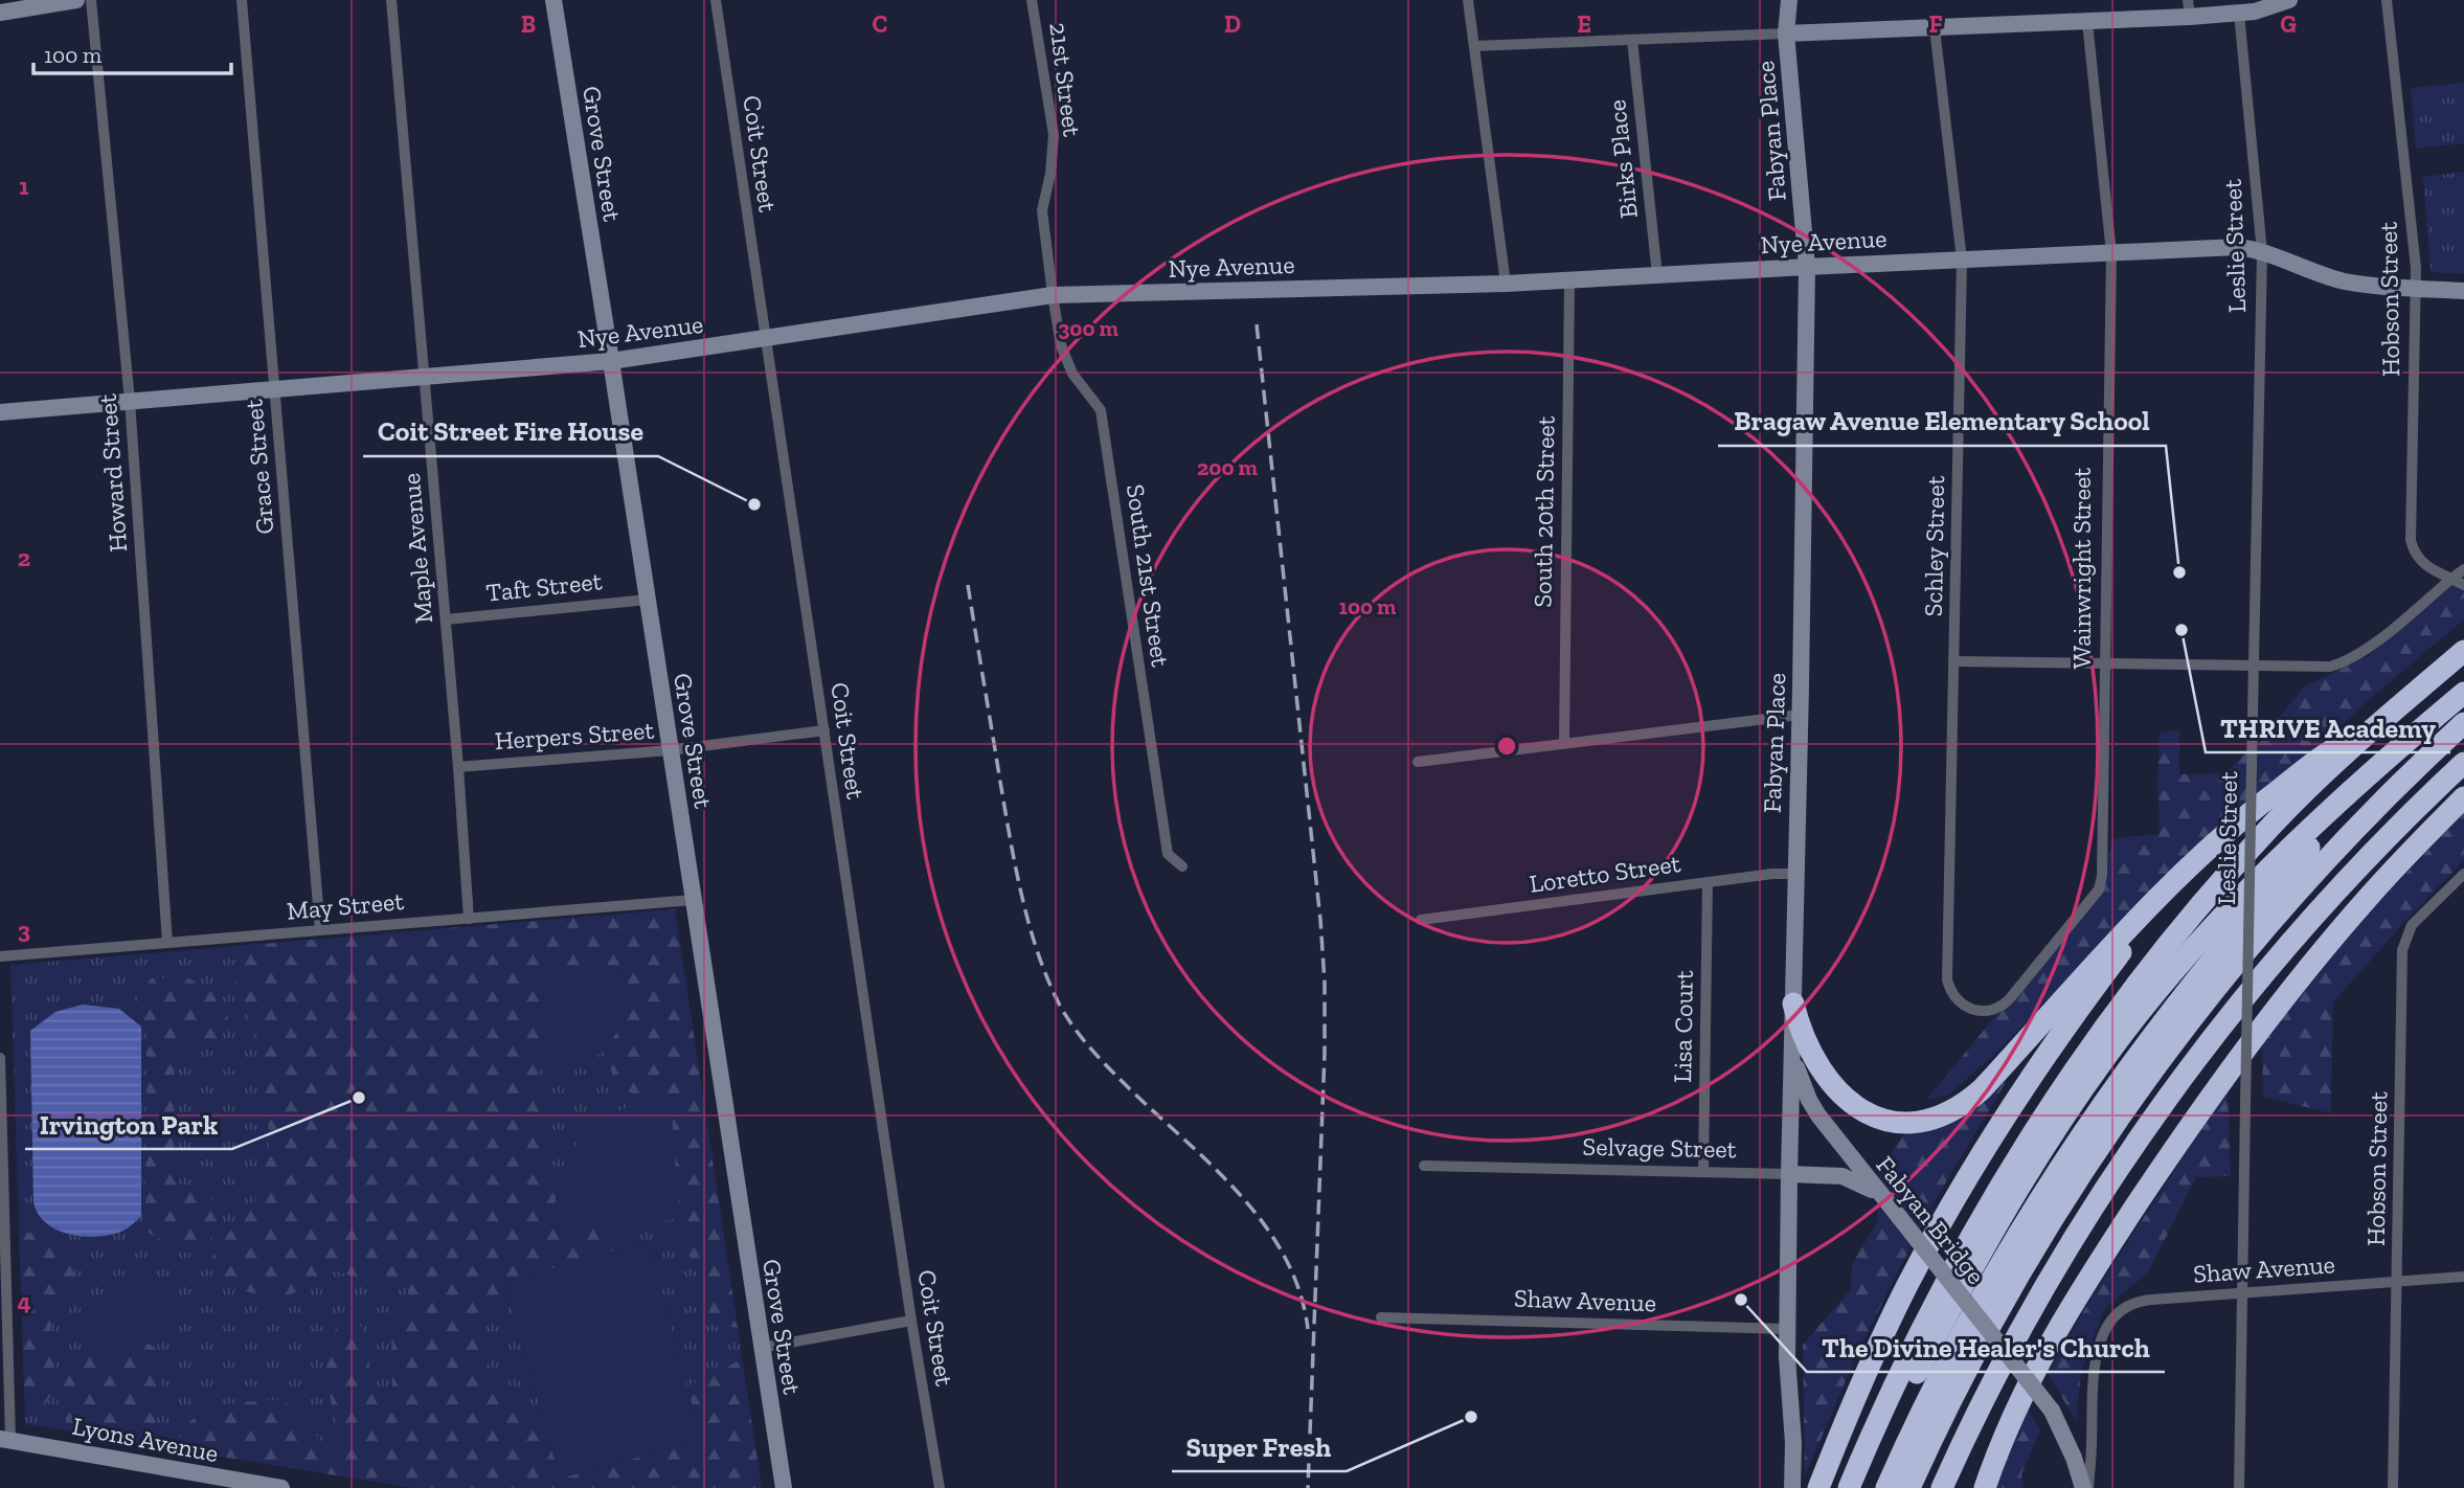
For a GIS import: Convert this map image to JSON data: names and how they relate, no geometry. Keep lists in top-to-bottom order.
{
  "streets": {
    "street": [
      "21st Street",
      "Fabyan Place",
      "Grove Street",
      "Coit Street",
      "Birks Place",
      "Nye Avenue",
      "Leslie Street",
      "Hobson Street",
      "Grace Street",
      "Howard Street",
      "South 20th Street",
      "Schley Street",
      "Maple Avenue",
      "Wainwright Street",
      "South 21st Street",
      "Taft Street",
      "Herpers Street",
      "Loretto Street",
      "May Street",
      "Lisa Court",
      "Selvage Street",
      "Fabyan Bridge",
      "Shaw Avenue",
      "Lyons Avenue"
    ]
  },
  "crossings": [
    ["21st Street", "Nye Avenue"],
    ["21st Street", "South 21st Street"],
    ["Fabyan Place", "Nye Avenue"],
    ["Fabyan Place", "Loretto Street"],
    ["Fabyan Place", "Selvage Street"],
    ["Fabyan Place", "Fabyan Bridge"],
    ["Fabyan Place", "Shaw Avenue"],
    ["Grove Street", "Nye Avenue"],
    ["Grove Street", "Taft Street"],
    ["Grove Street", "Herpers Street"],
    ["Grove Street", "May Street"],
    ["Coit Street", "Nye Avenue"],
    ["Coit Street", "Herpers Street"],
    ["Birks Place", "Nye Avenue"],
    ["Nye Avenue", "Leslie Street"],
    ["Nye Avenue", "Hobson Street"],
    ["Nye Avenue", "Grace Street"],
    ["Nye Avenue", "Howard Street"],
    ["Nye Avenue", "South 20th Street"],
    ["Nye Avenue", "Schley Street"],
    ["Nye Avenue", "Maple Avenue"],
    ["Nye Avenue", "Wainwright Street"],
    ["Nye Avenue", "South 21st Street"],
    ["Leslie Street", "Shaw Avenue"],
    ["Hobson Street", "Shaw Avenue"],
    ["Grace Street", "May Street"],
    ["Howard Street", "May Street"],
    ["Schley Street", "Wainwright Street"],
    ["Maple Avenue", "Taft Street"],
    ["Maple Avenue", "Herpers Street"],
    ["Maple Avenue", "May Street"],
    ["Loretto Street", "Lisa Court"],
    ["Lisa Court", "Selvage Street"],
    ["Selvage Street", "Fabyan Bridge"]
  ],
  "places": [
    "Coit Street Fire House",
    "Bragaw Avenue Elementary School",
    "THRIVE Academy",
    "Irvington Park",
    "The Divine Healer's Church",
    "Super Fresh"
  ],
  "scale_bar": "100 m",
  "grid": {
    "columns": [
      "B",
      "C",
      "D",
      "E",
      "F",
      "G"
    ],
    "rows": [
      "1",
      "2",
      "3",
      "4"
    ]
  },
  "rings": ["300 m", "200 m", "100 m"]
}
